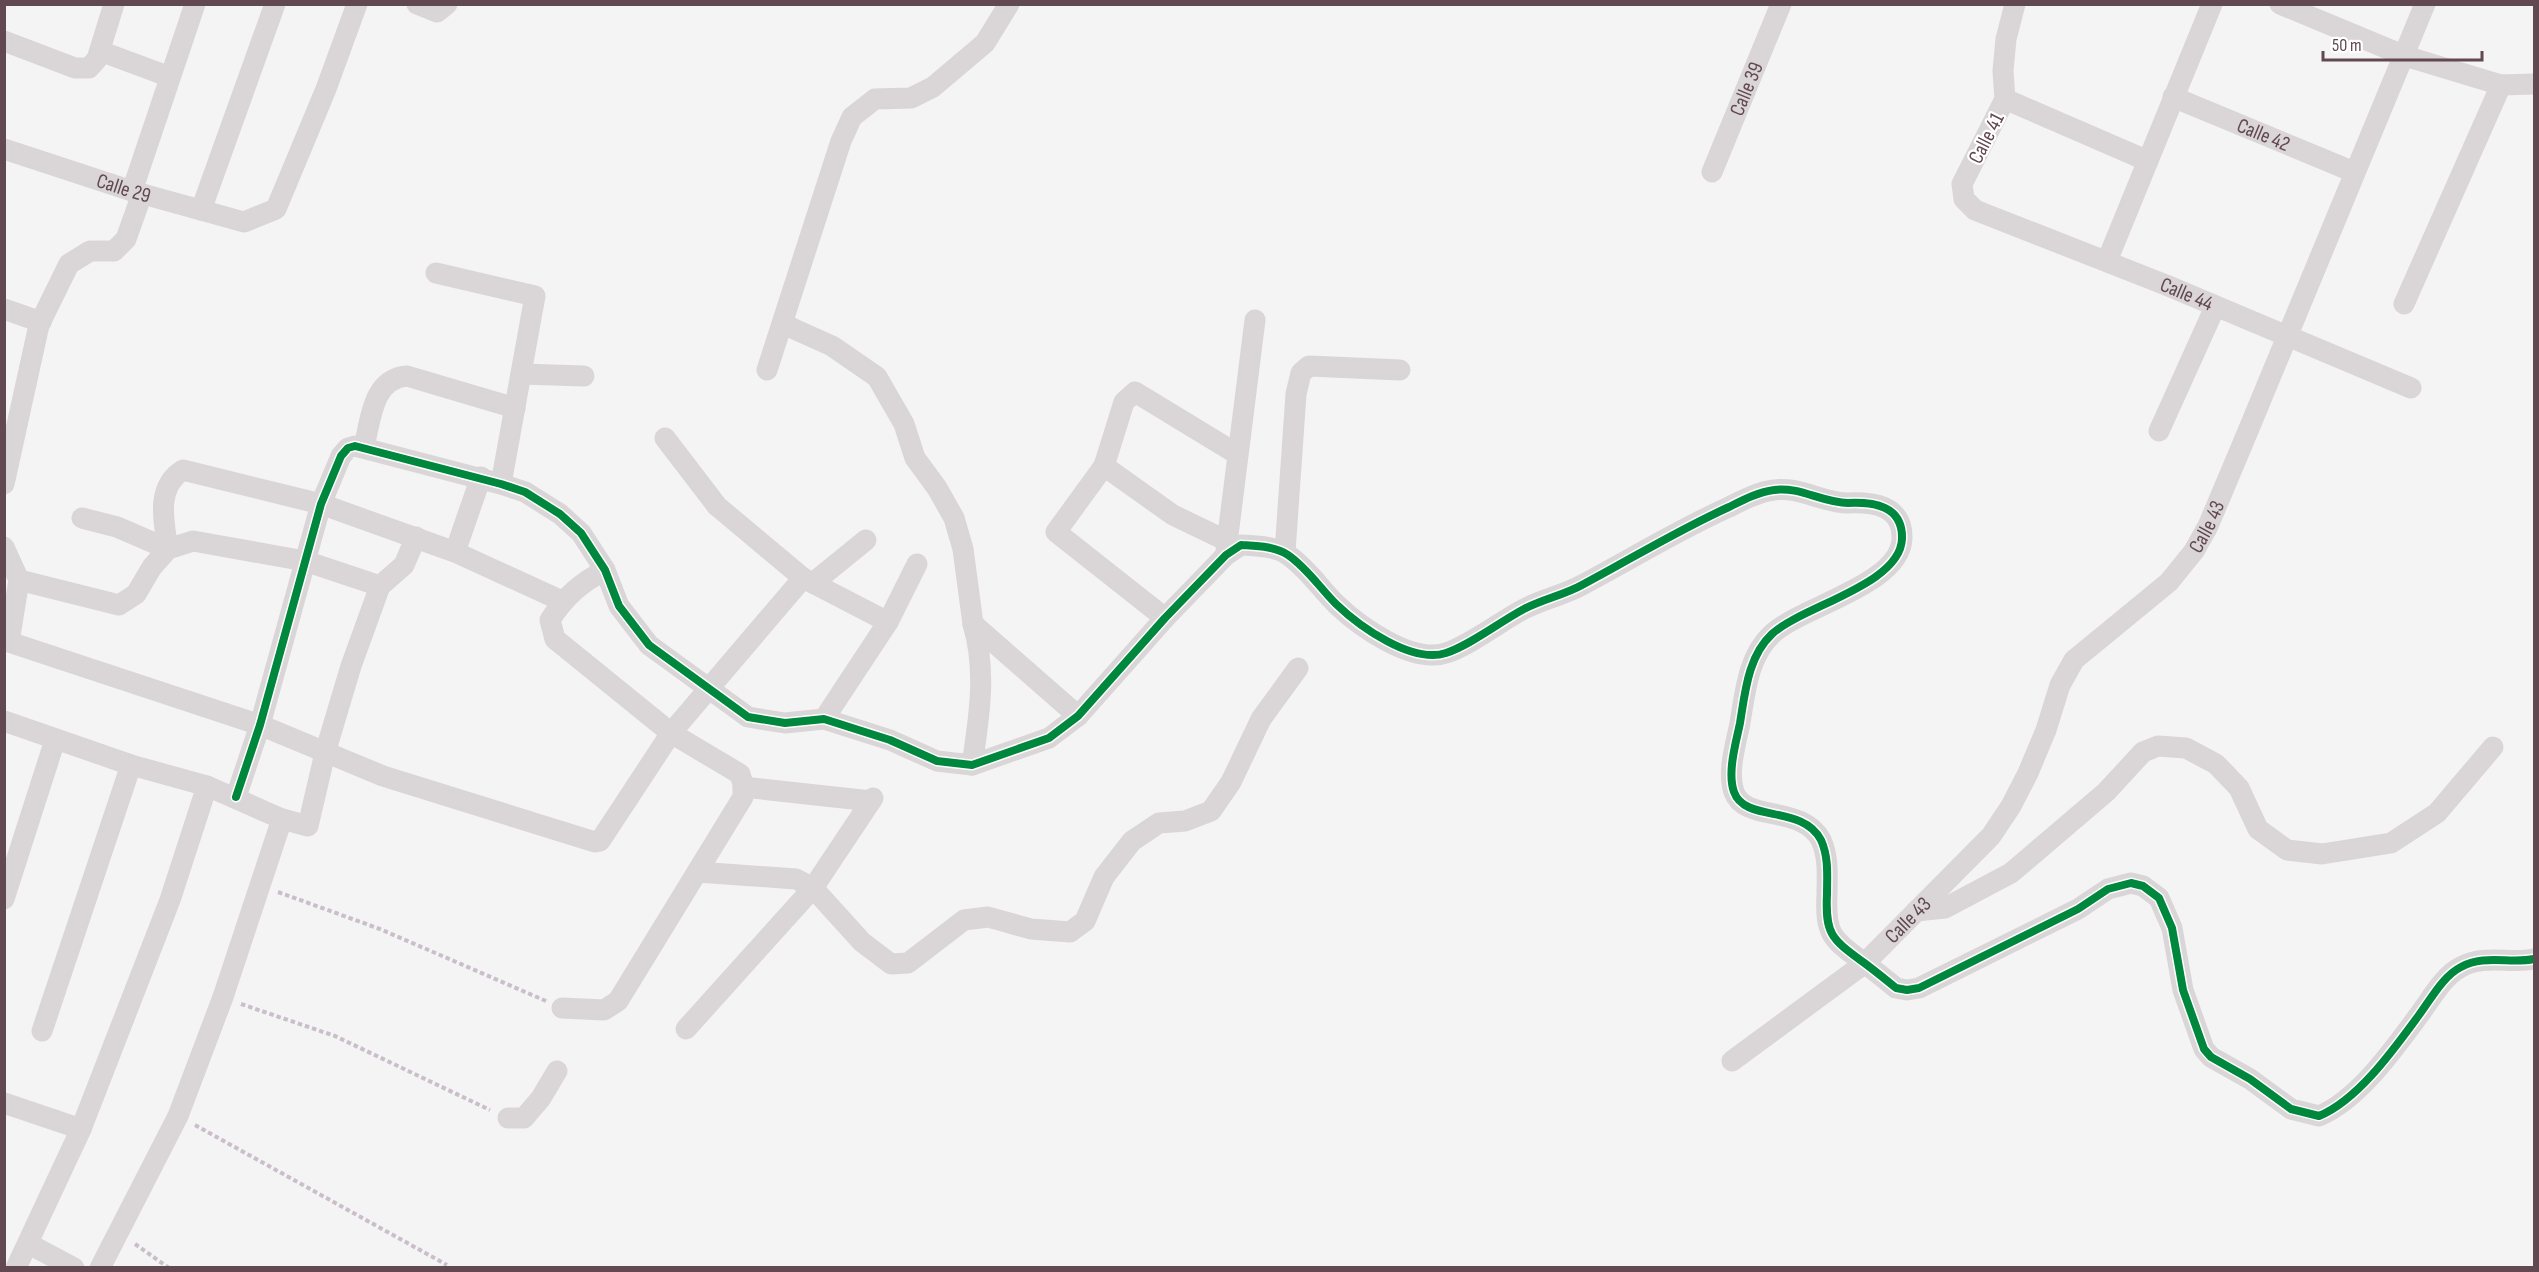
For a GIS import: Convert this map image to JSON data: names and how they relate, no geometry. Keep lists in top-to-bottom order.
{
  "streets": {
    "street": [
      "Calle 39",
      "Calle 42",
      "Calle 41",
      "Calle 29",
      "Calle 44",
      "Calle 43"
    ]
  },
  "crossings": [
    ["Calle 42", "Calle 43"],
    ["Calle 41", "Calle 44"],
    ["Calle 44", "Calle 43"]
  ],
  "scale_bar": "50 m"
}
